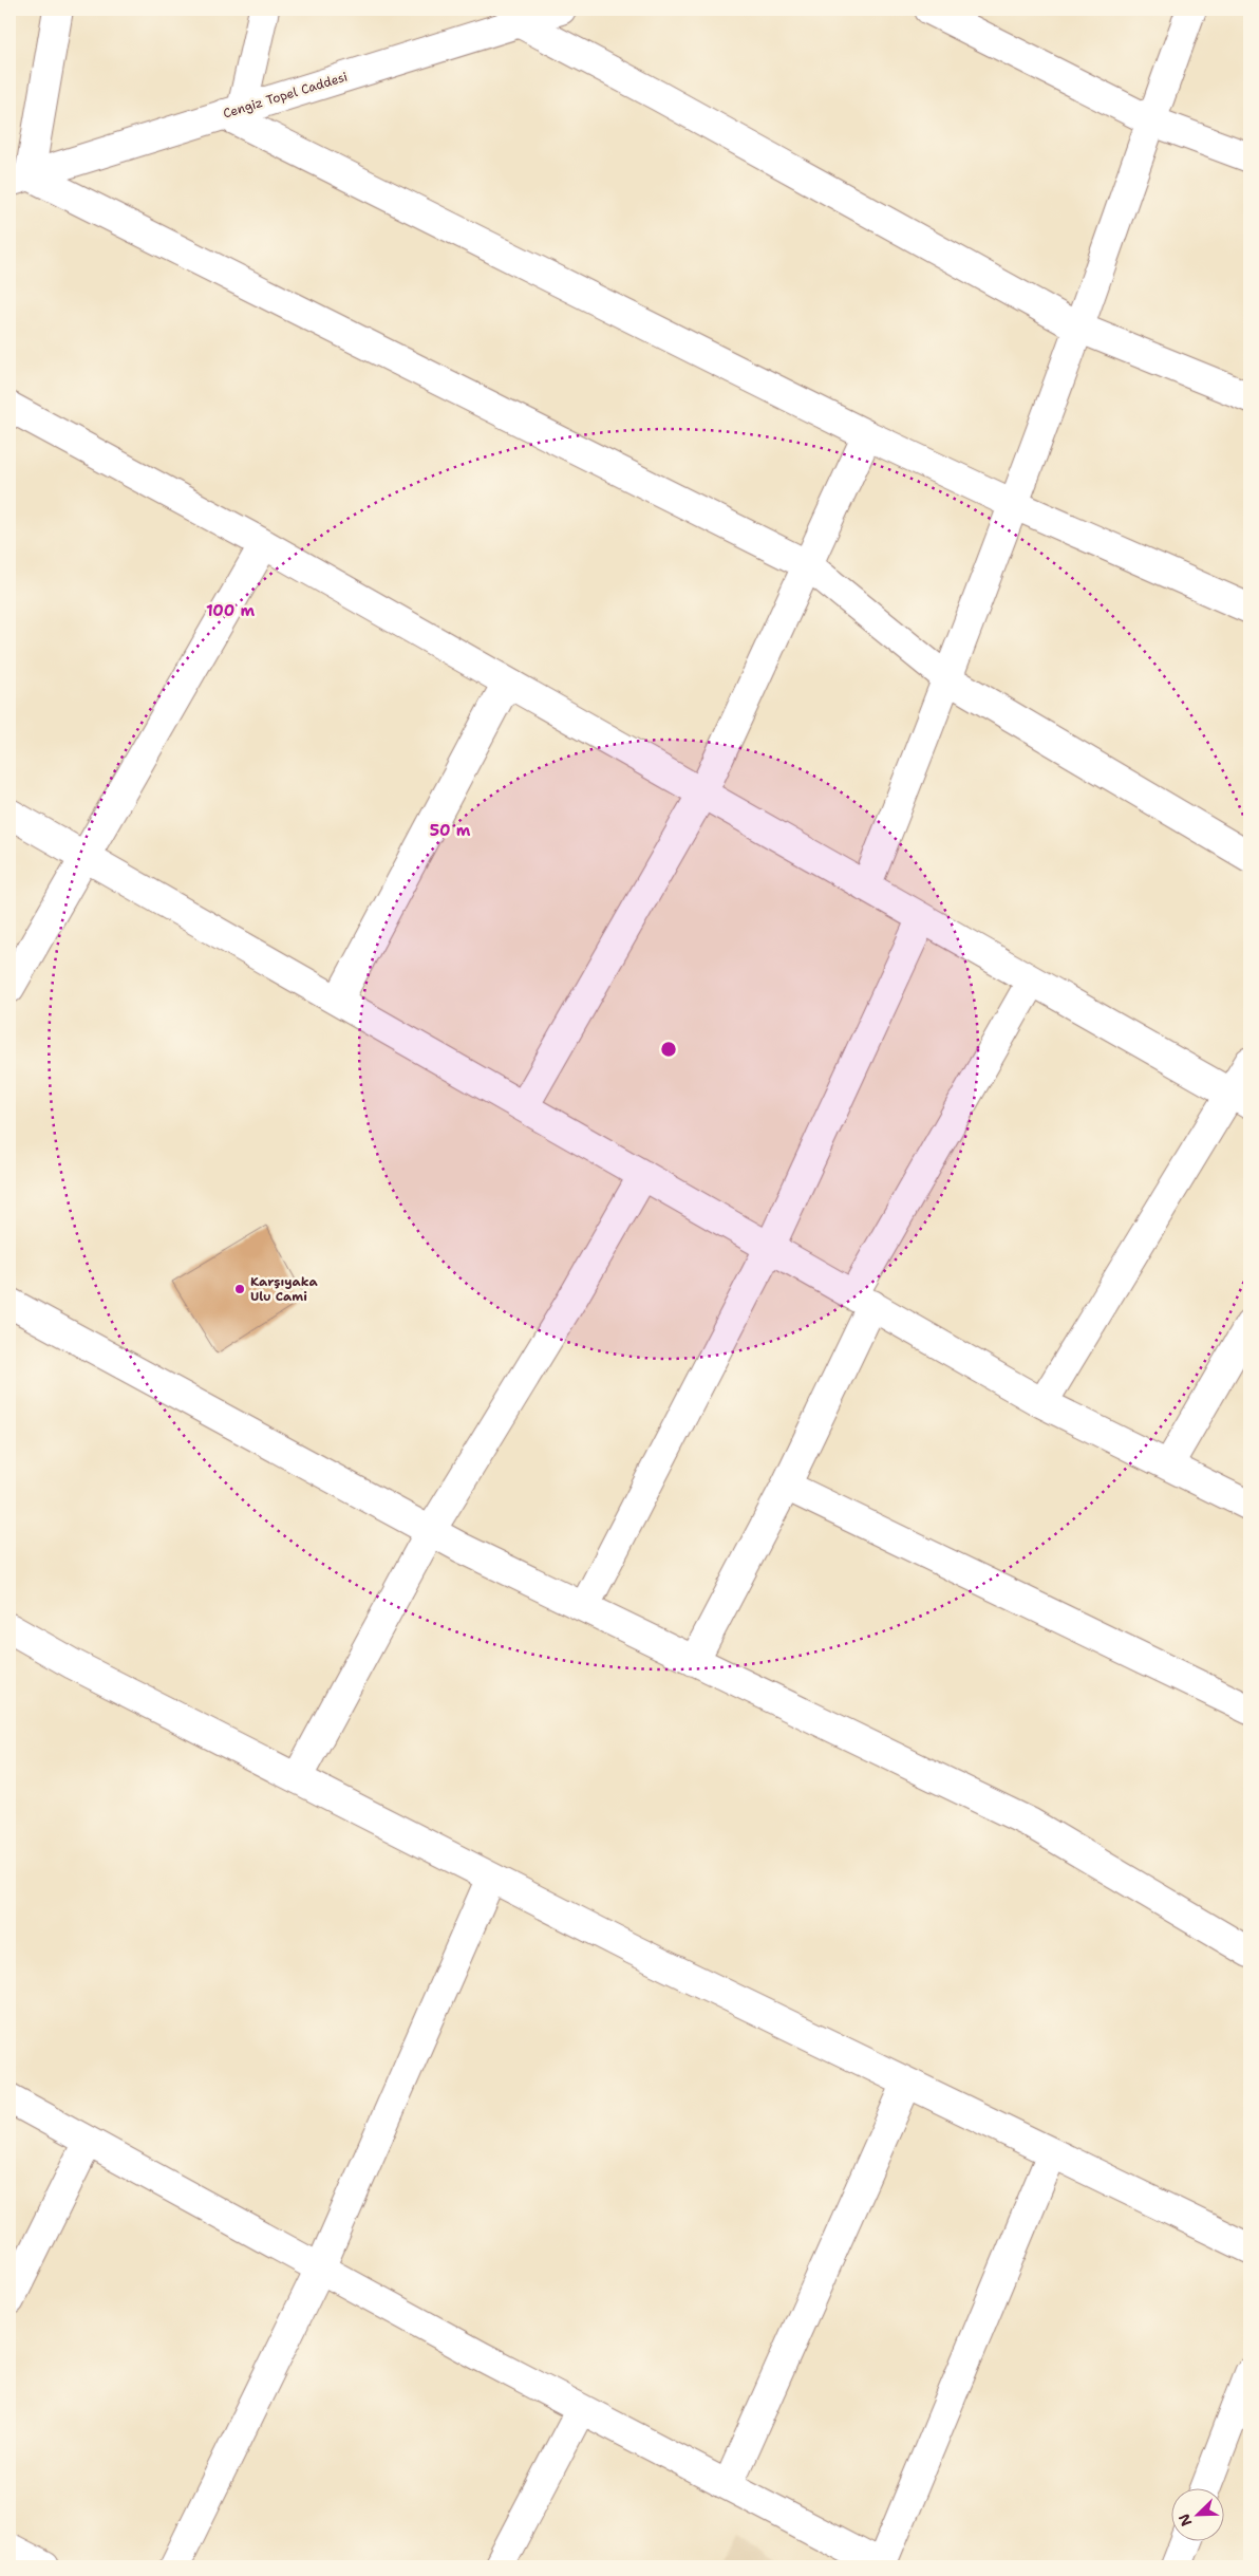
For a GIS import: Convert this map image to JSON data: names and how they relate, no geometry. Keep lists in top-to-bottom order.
{
  "streets": {
    "street": ["Cengiz Topel Caddesi"]
  },
  "places": ["Karşıyaka Ulu Cami"],
  "north": "bottom left",
  "rings": ["100 m", "50 m"]
}
